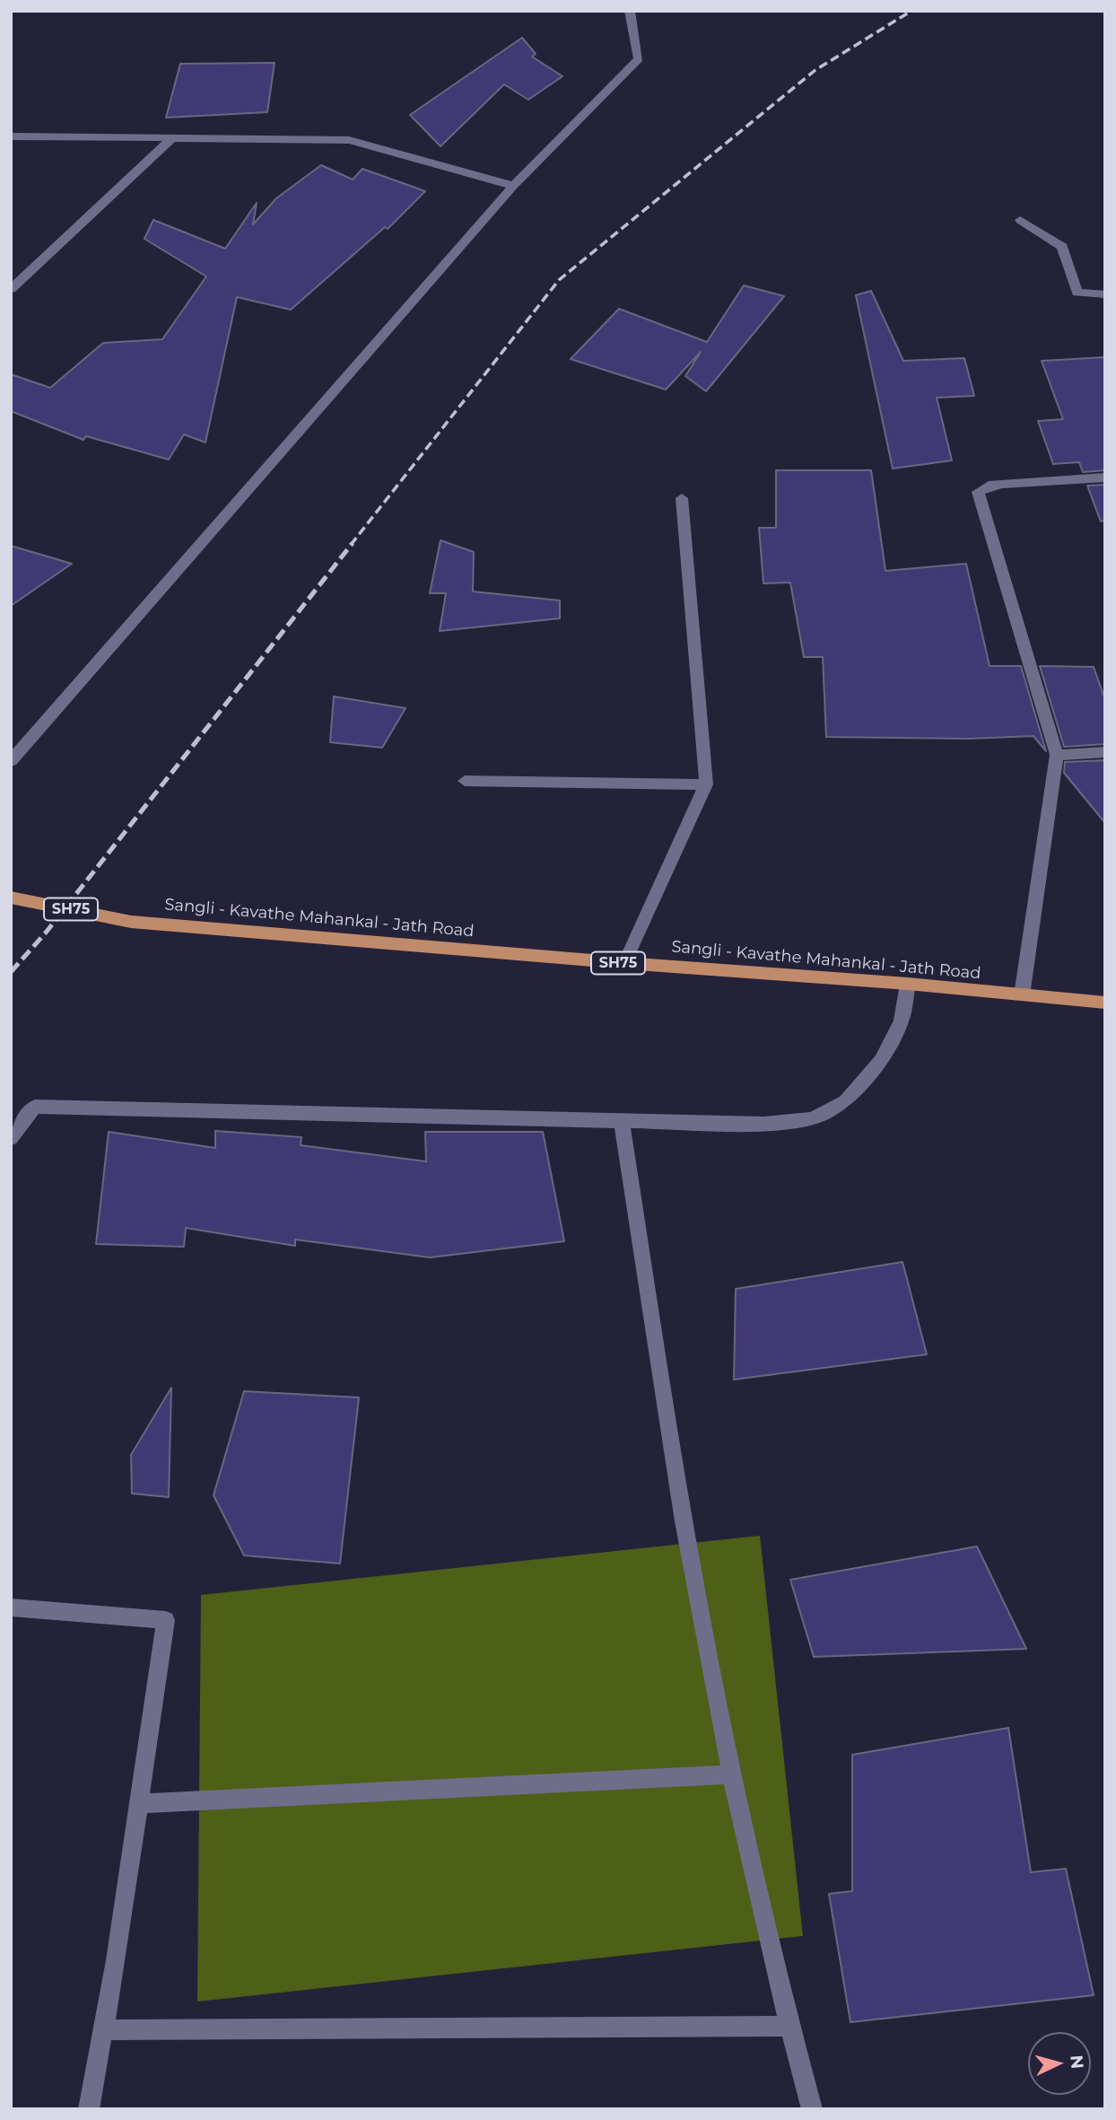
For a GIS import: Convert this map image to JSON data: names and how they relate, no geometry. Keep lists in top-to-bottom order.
{
  "streets": {
    "main road": ["SH75", "Sangli - Kavathe Mahankal - Jath Road"]
  },
  "north": "right"
}
